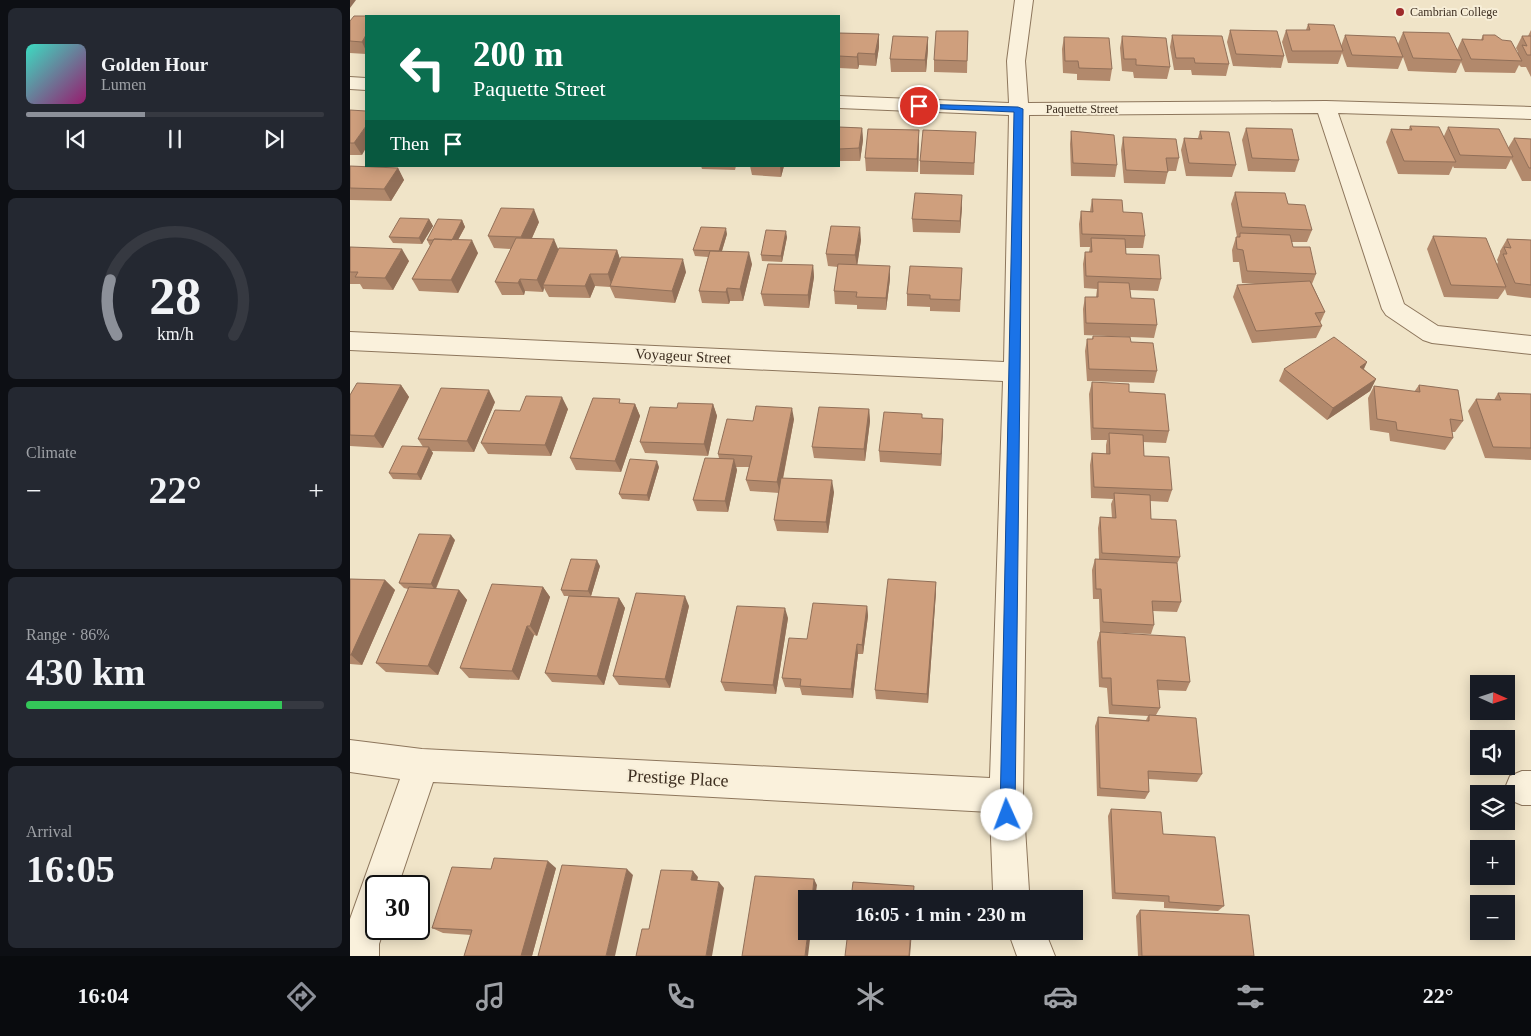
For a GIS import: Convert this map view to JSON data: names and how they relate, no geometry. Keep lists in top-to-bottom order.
{
  "streets": {
    "street": ["Paquette Street", "Voyageur Street", "Prestige Place"]
  },
  "places": ["Cambrian College"],
  "north": "right",
  "page": {
    "turn": ["200 m", "Paquette Street"],
    "song": ["Golden Hour", "Lumen"],
    "then": "Then",
    "tile": [
      "Climate",
      ["Range · 86%", "430 km"],
      ["Arrival", "16:05"]
    ],
    "heat": ["−", "22°", "+"],
    "map_buttons": ["+", "−"],
    "limit": "30",
    "trip": "16:05 · 1 min · 230 m",
    "tabs": ["16:04", "22°"],
    "gauge": ["28", "km/h"]
  }
}
